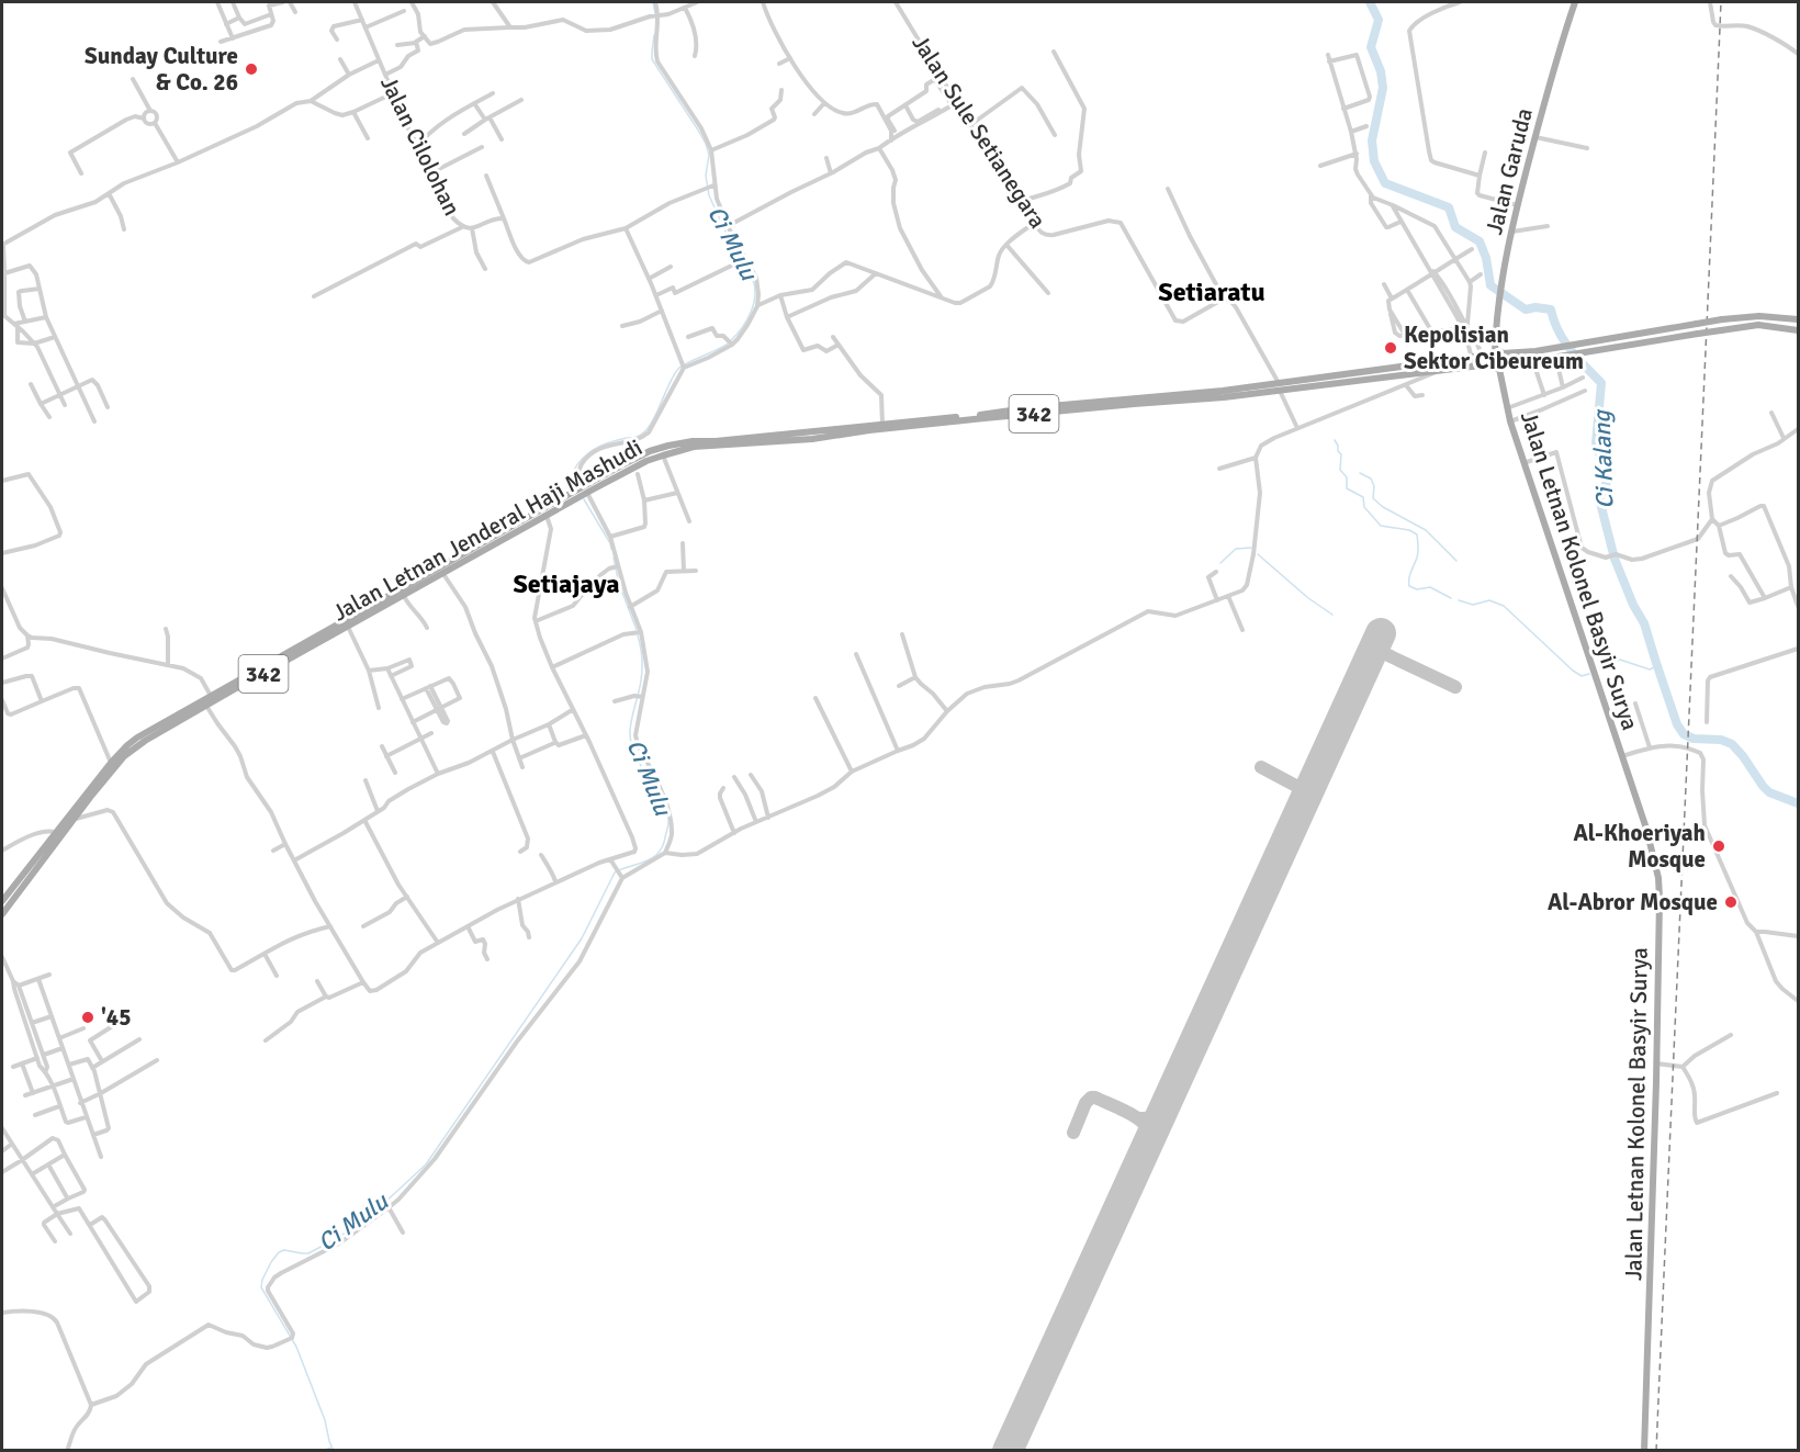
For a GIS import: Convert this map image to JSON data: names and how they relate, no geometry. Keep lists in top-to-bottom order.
{
  "streets": {
    "main road": [
      "Jalan Garuda",
      "342",
      "Jalan Letnan Jenderal Haji Mashudi",
      "Jalan Letnan Kolonel Basyir Surya"
    ],
    "street": ["Jalan Sule Setianegara", "Jalan Cilolohan"]
  },
  "crossings": [
    ["Jalan Garuda", "Jalan Letnan Jenderal Haji Mashudi"],
    ["Jalan Garuda", "Jalan Letnan Kolonel Basyir Surya"],
    ["Jalan Letnan Jenderal Haji Mashudi", "Jalan Letnan Kolonel Basyir Surya"]
  ],
  "districts": ["Setiaratu", "Setiajaya"],
  "water": ["Ci Mulu", "Ci Kalang"],
  "places": [
    "Sunday Culture & Co. 26",
    "Kepolisian Sektor Cibeureum",
    "Al-Khoeriyah Mosque",
    "Al-Abror Mosque",
    "'45"
  ]
}
